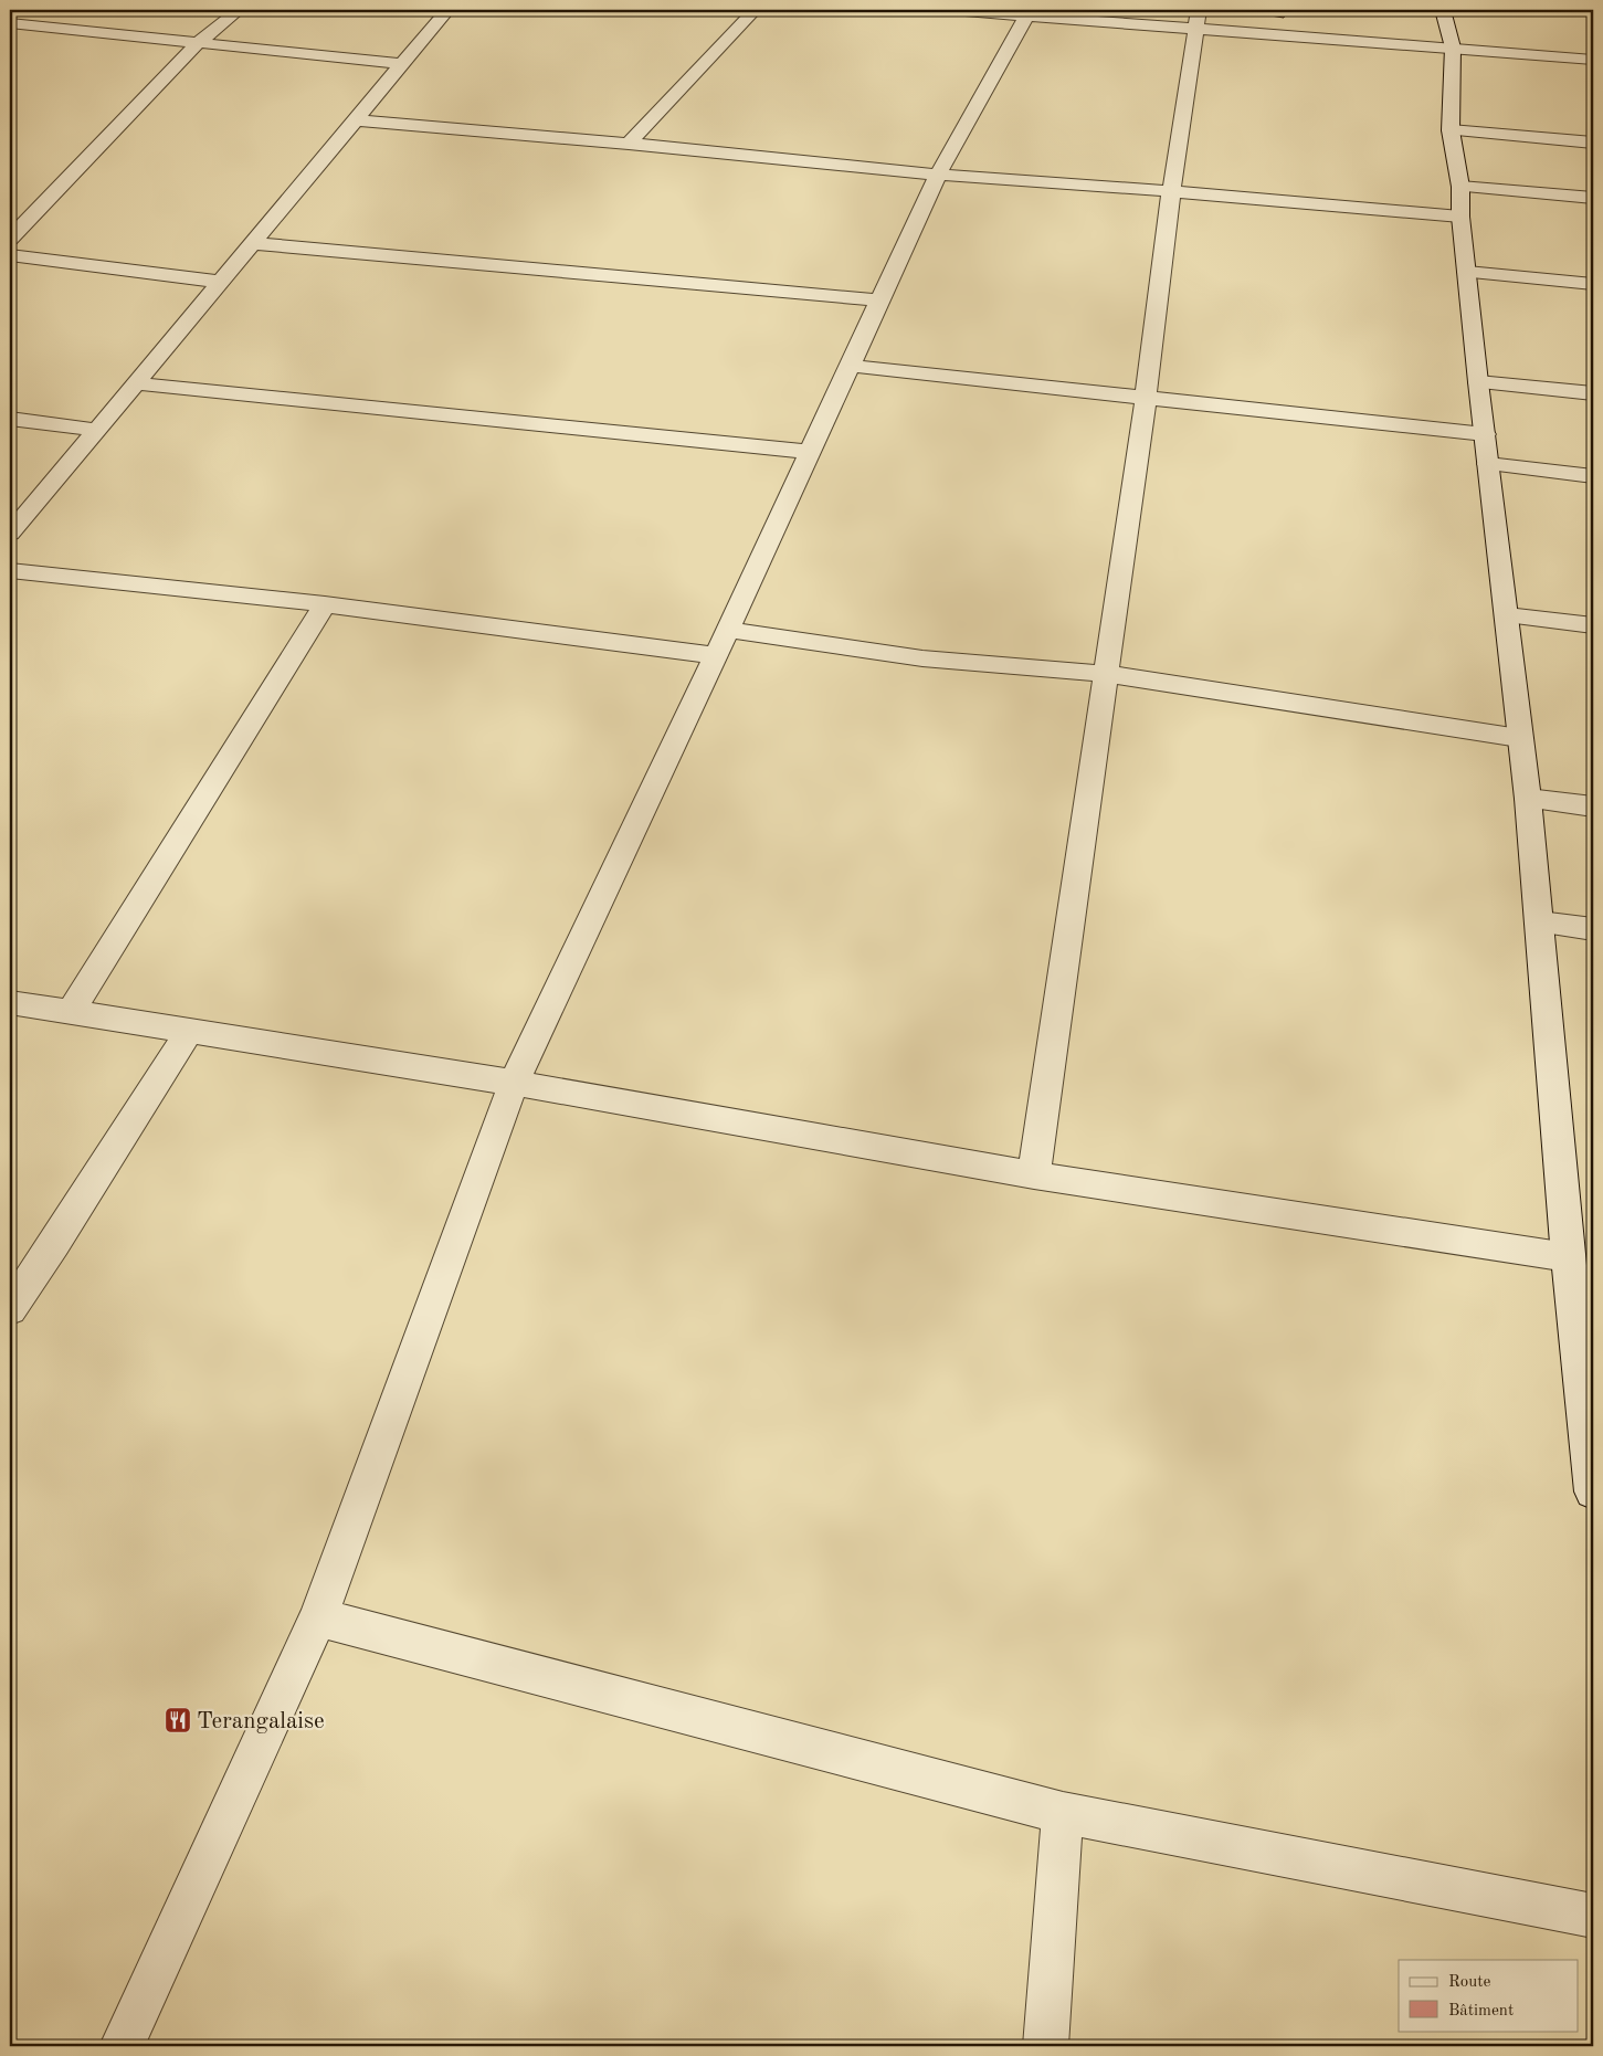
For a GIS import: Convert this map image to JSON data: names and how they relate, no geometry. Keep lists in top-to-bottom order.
{
  "places": {
    "restaurant": ["Terangalaise"]
  },
  "legend": ["Route", "Bâtiment"]
}
